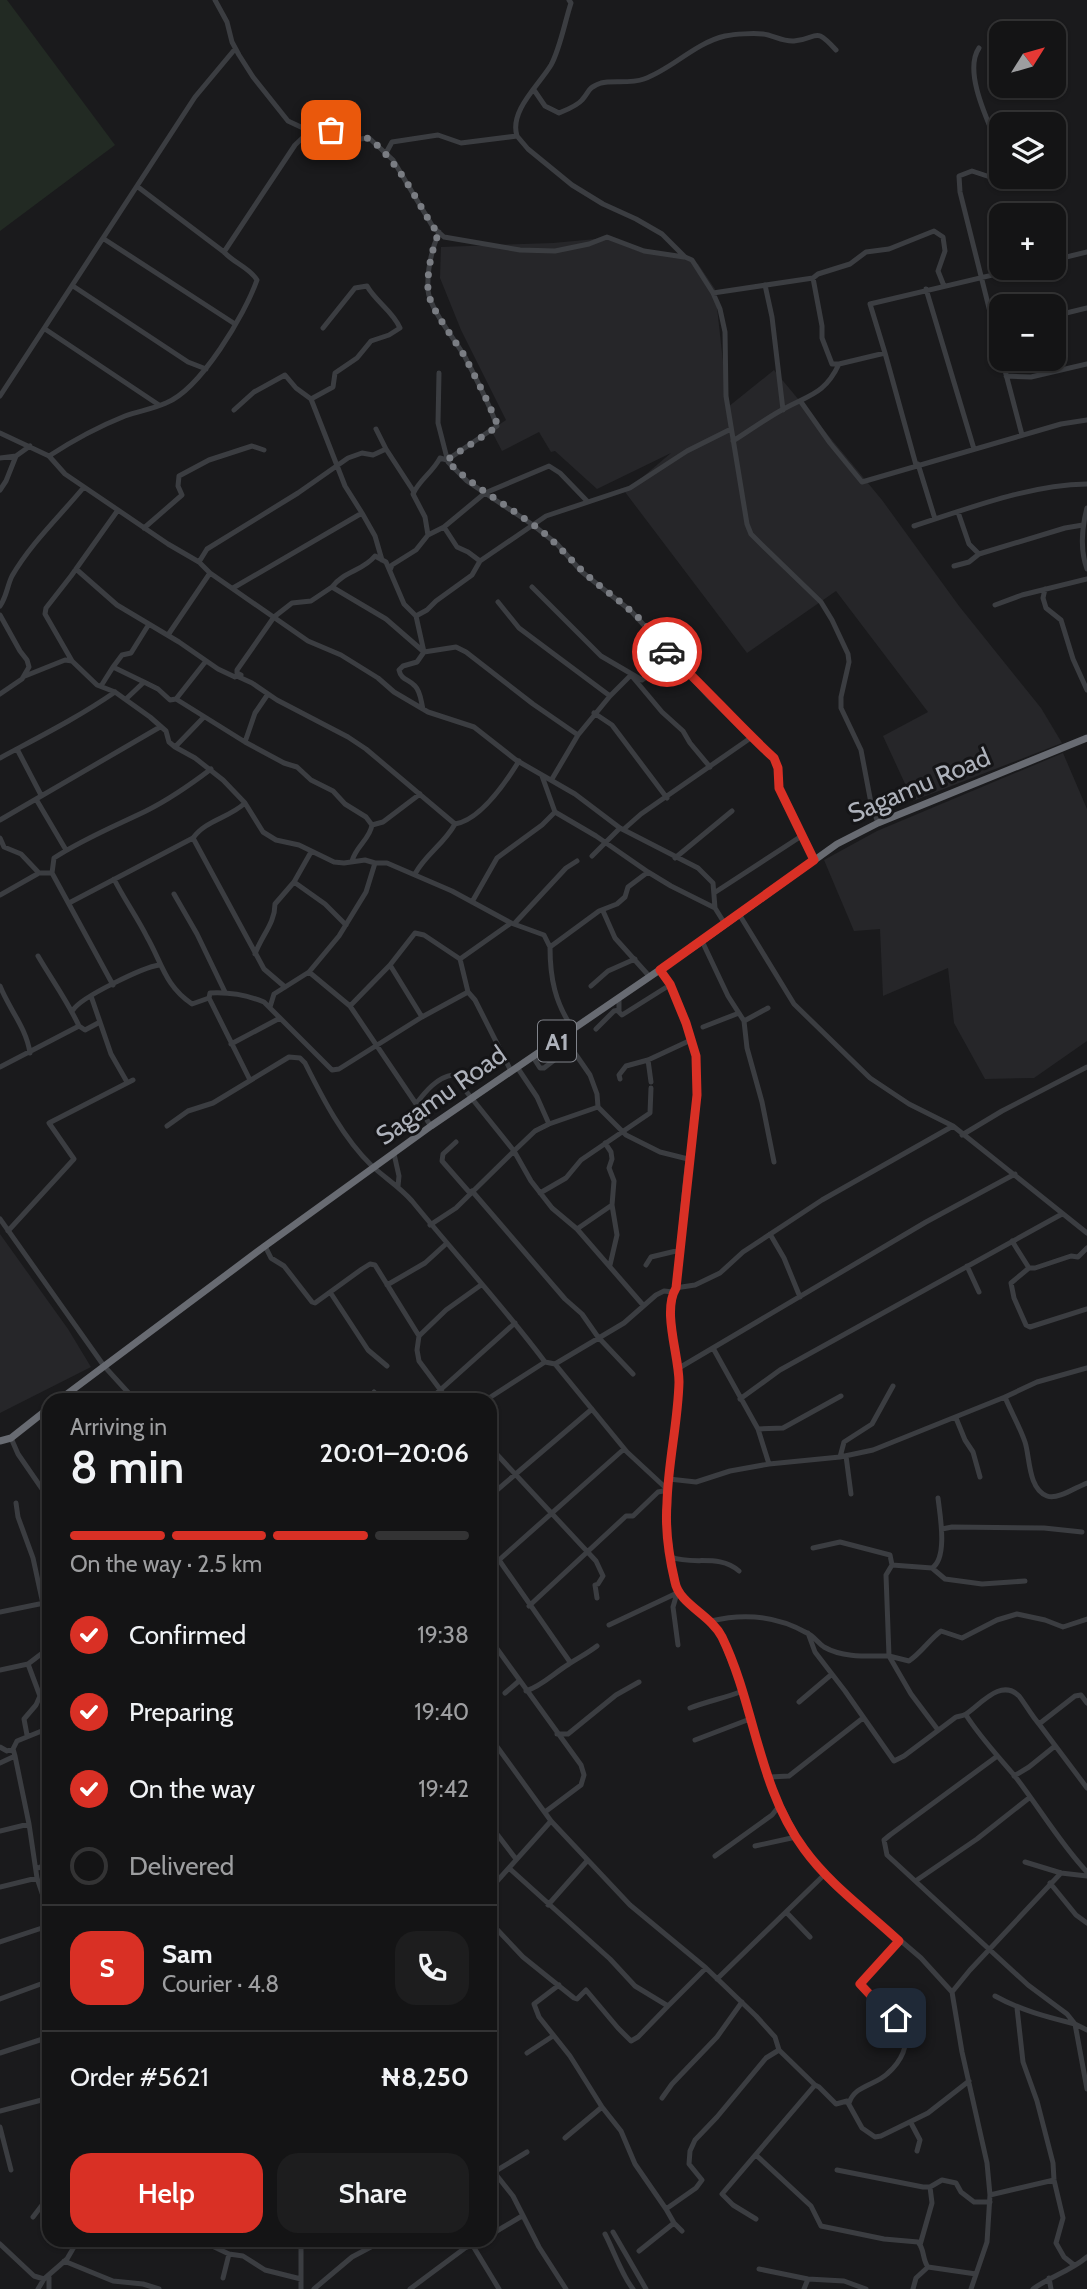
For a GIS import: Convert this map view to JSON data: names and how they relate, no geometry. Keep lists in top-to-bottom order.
{
  "streets": {
    "highway": ["Sagamu Road", "A1"]
  },
  "north": "top right",
  "page": {
    "map_buttons": ["+", "−"],
    "heading": ["8 min", "Arriving in", "20:01–20:06"],
    "panel": [
      "Sam",
      "Courier · 4.8",
      "Order #5621",
      "₦8,250"
    ],
    "bar": "On the way · 2.5 km",
    "list": [
      ["Confirmed", "19:38"],
      ["Preparing", "19:40"],
      ["On the way", "19:42"],
      "Delivered"
    ],
    "round": "S",
    "buttons": ["Help", "Share"]
  }
}
